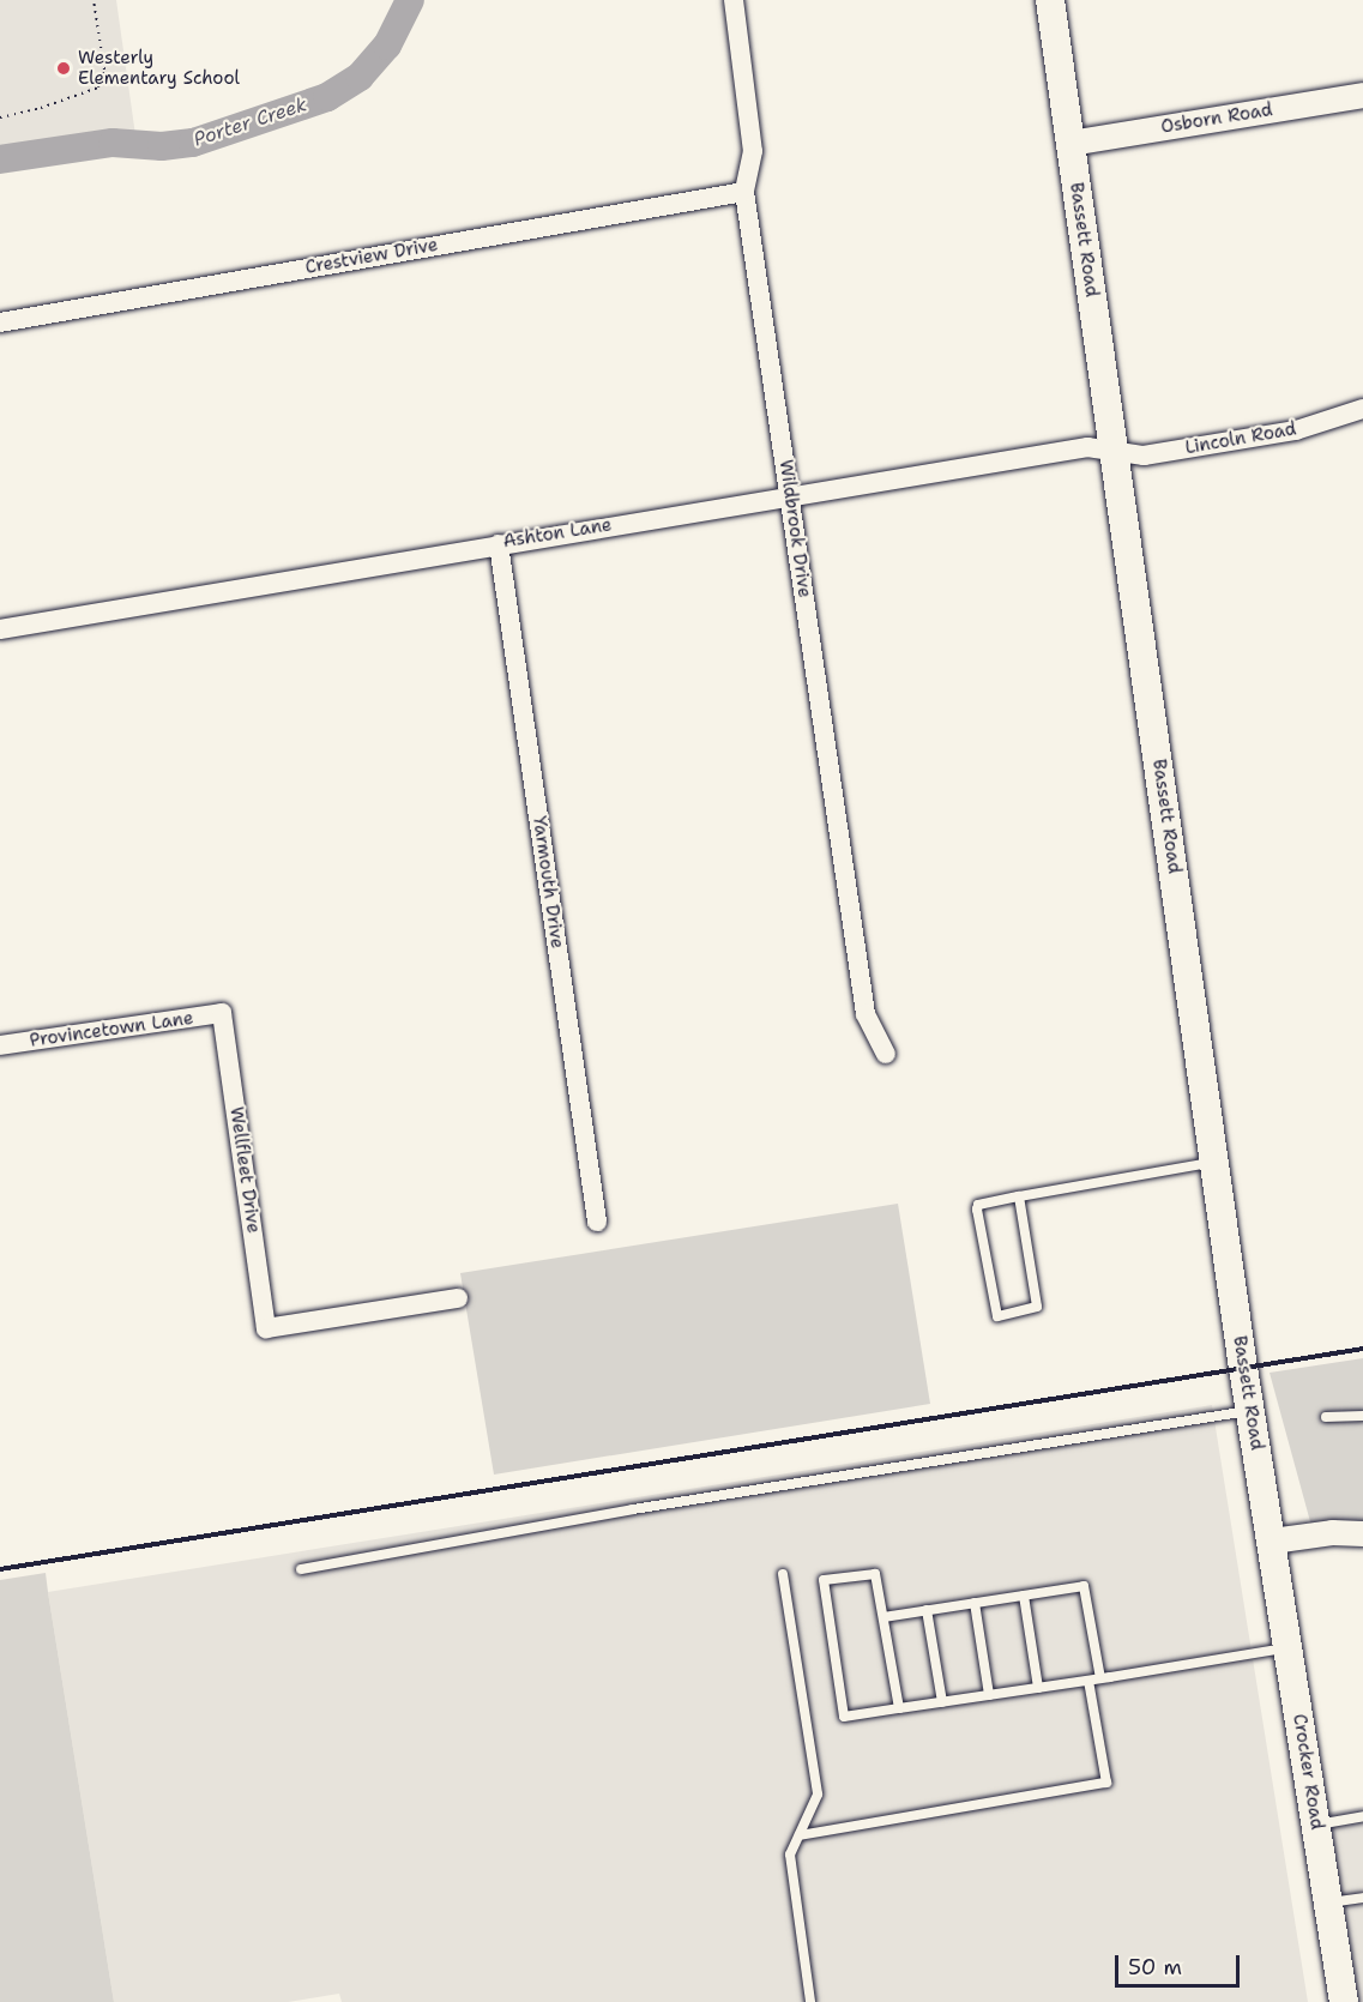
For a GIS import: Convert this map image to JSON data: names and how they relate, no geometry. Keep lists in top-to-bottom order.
{
  "streets": {
    "main road": ["Bassett Road", "Crocker Road"],
    "street": [
      "Osborn Road",
      "Crestview Drive",
      "Lincoln Road",
      "Wildbrook Drive",
      "Ashton Lane",
      "Yarmouth Drive",
      "Provincetown Lane",
      "Wellfleet Drive"
    ]
  },
  "crossings": [
    ["Osborn Road", "Bassett Road"],
    ["Bassett Road", "Lincoln Road"],
    ["Bassett Road", "Ashton Lane"],
    ["Bassett Road", "Crocker Road"],
    ["Crestview Drive", "Wildbrook Drive"],
    ["Lincoln Road", "Ashton Lane"],
    ["Wildbrook Drive", "Ashton Lane"],
    ["Ashton Lane", "Yarmouth Drive"],
    ["Provincetown Lane", "Wellfleet Drive"]
  ],
  "water": ["Porter Creek"],
  "places": ["Westerly Elementary School"],
  "scale_bar": "50 m"
}
